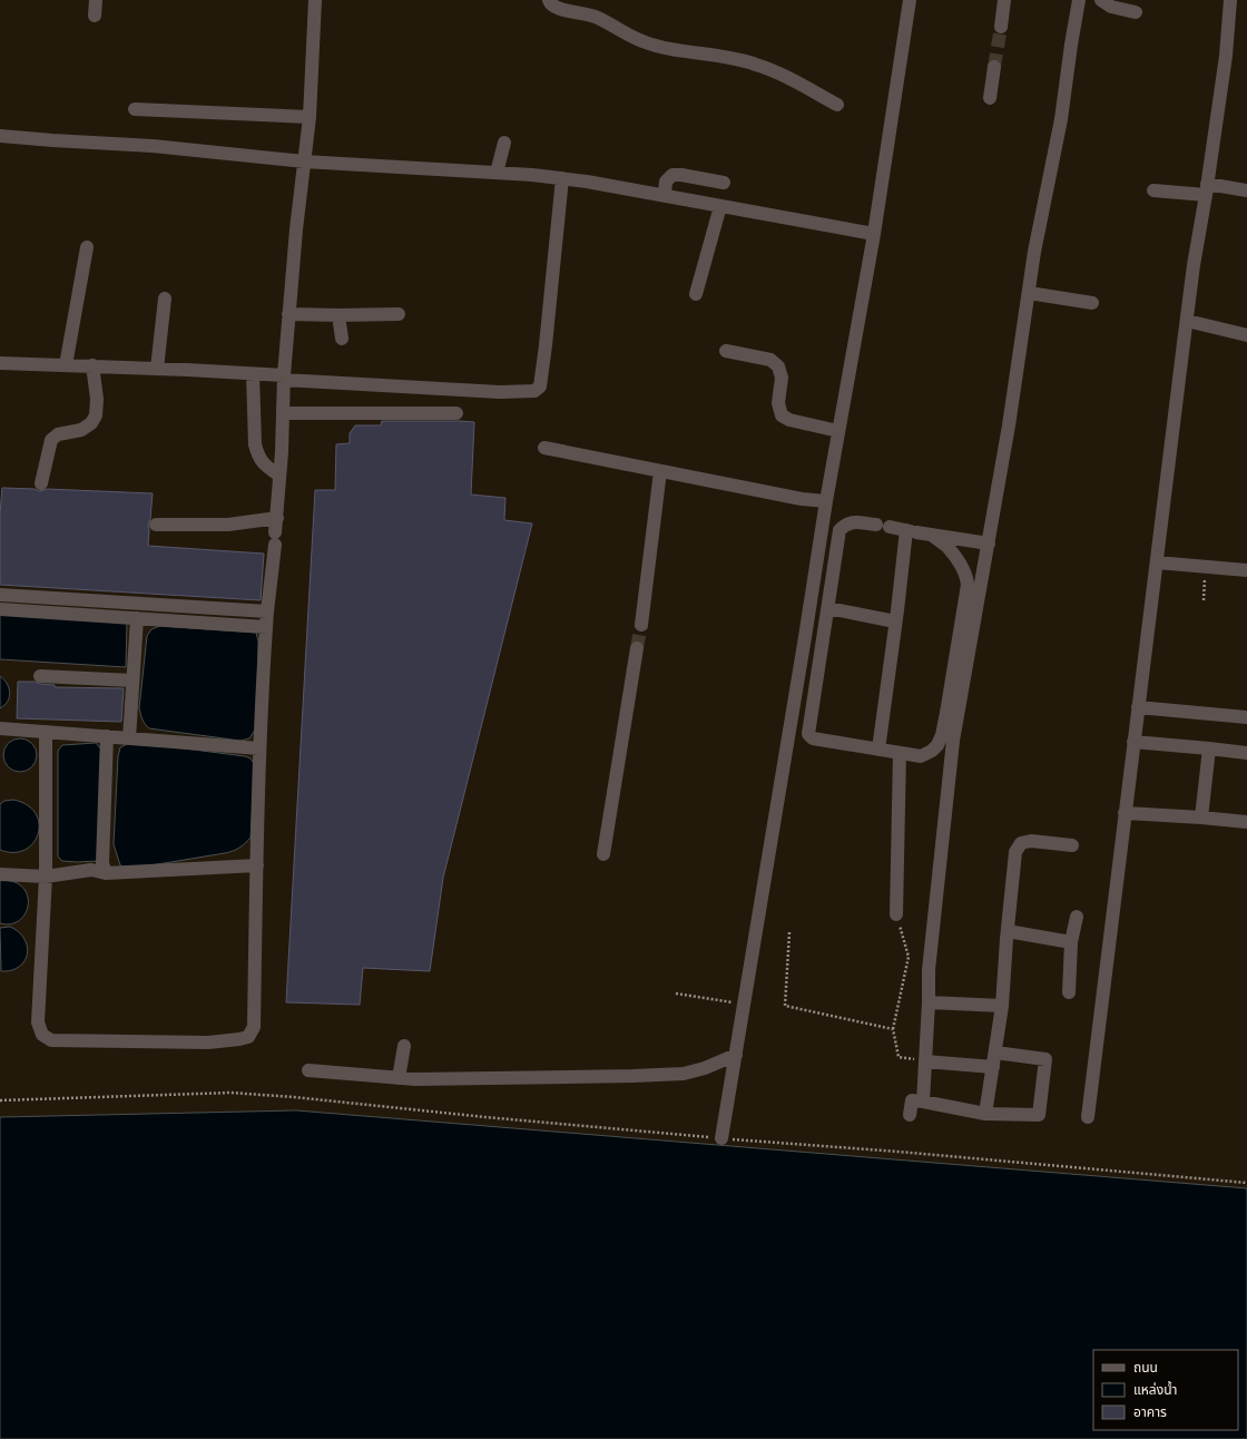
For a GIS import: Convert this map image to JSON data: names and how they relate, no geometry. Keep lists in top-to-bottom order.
{
  "legend": ["ถนน", "แหล่งน้ำ", "อาคาร"]
}
